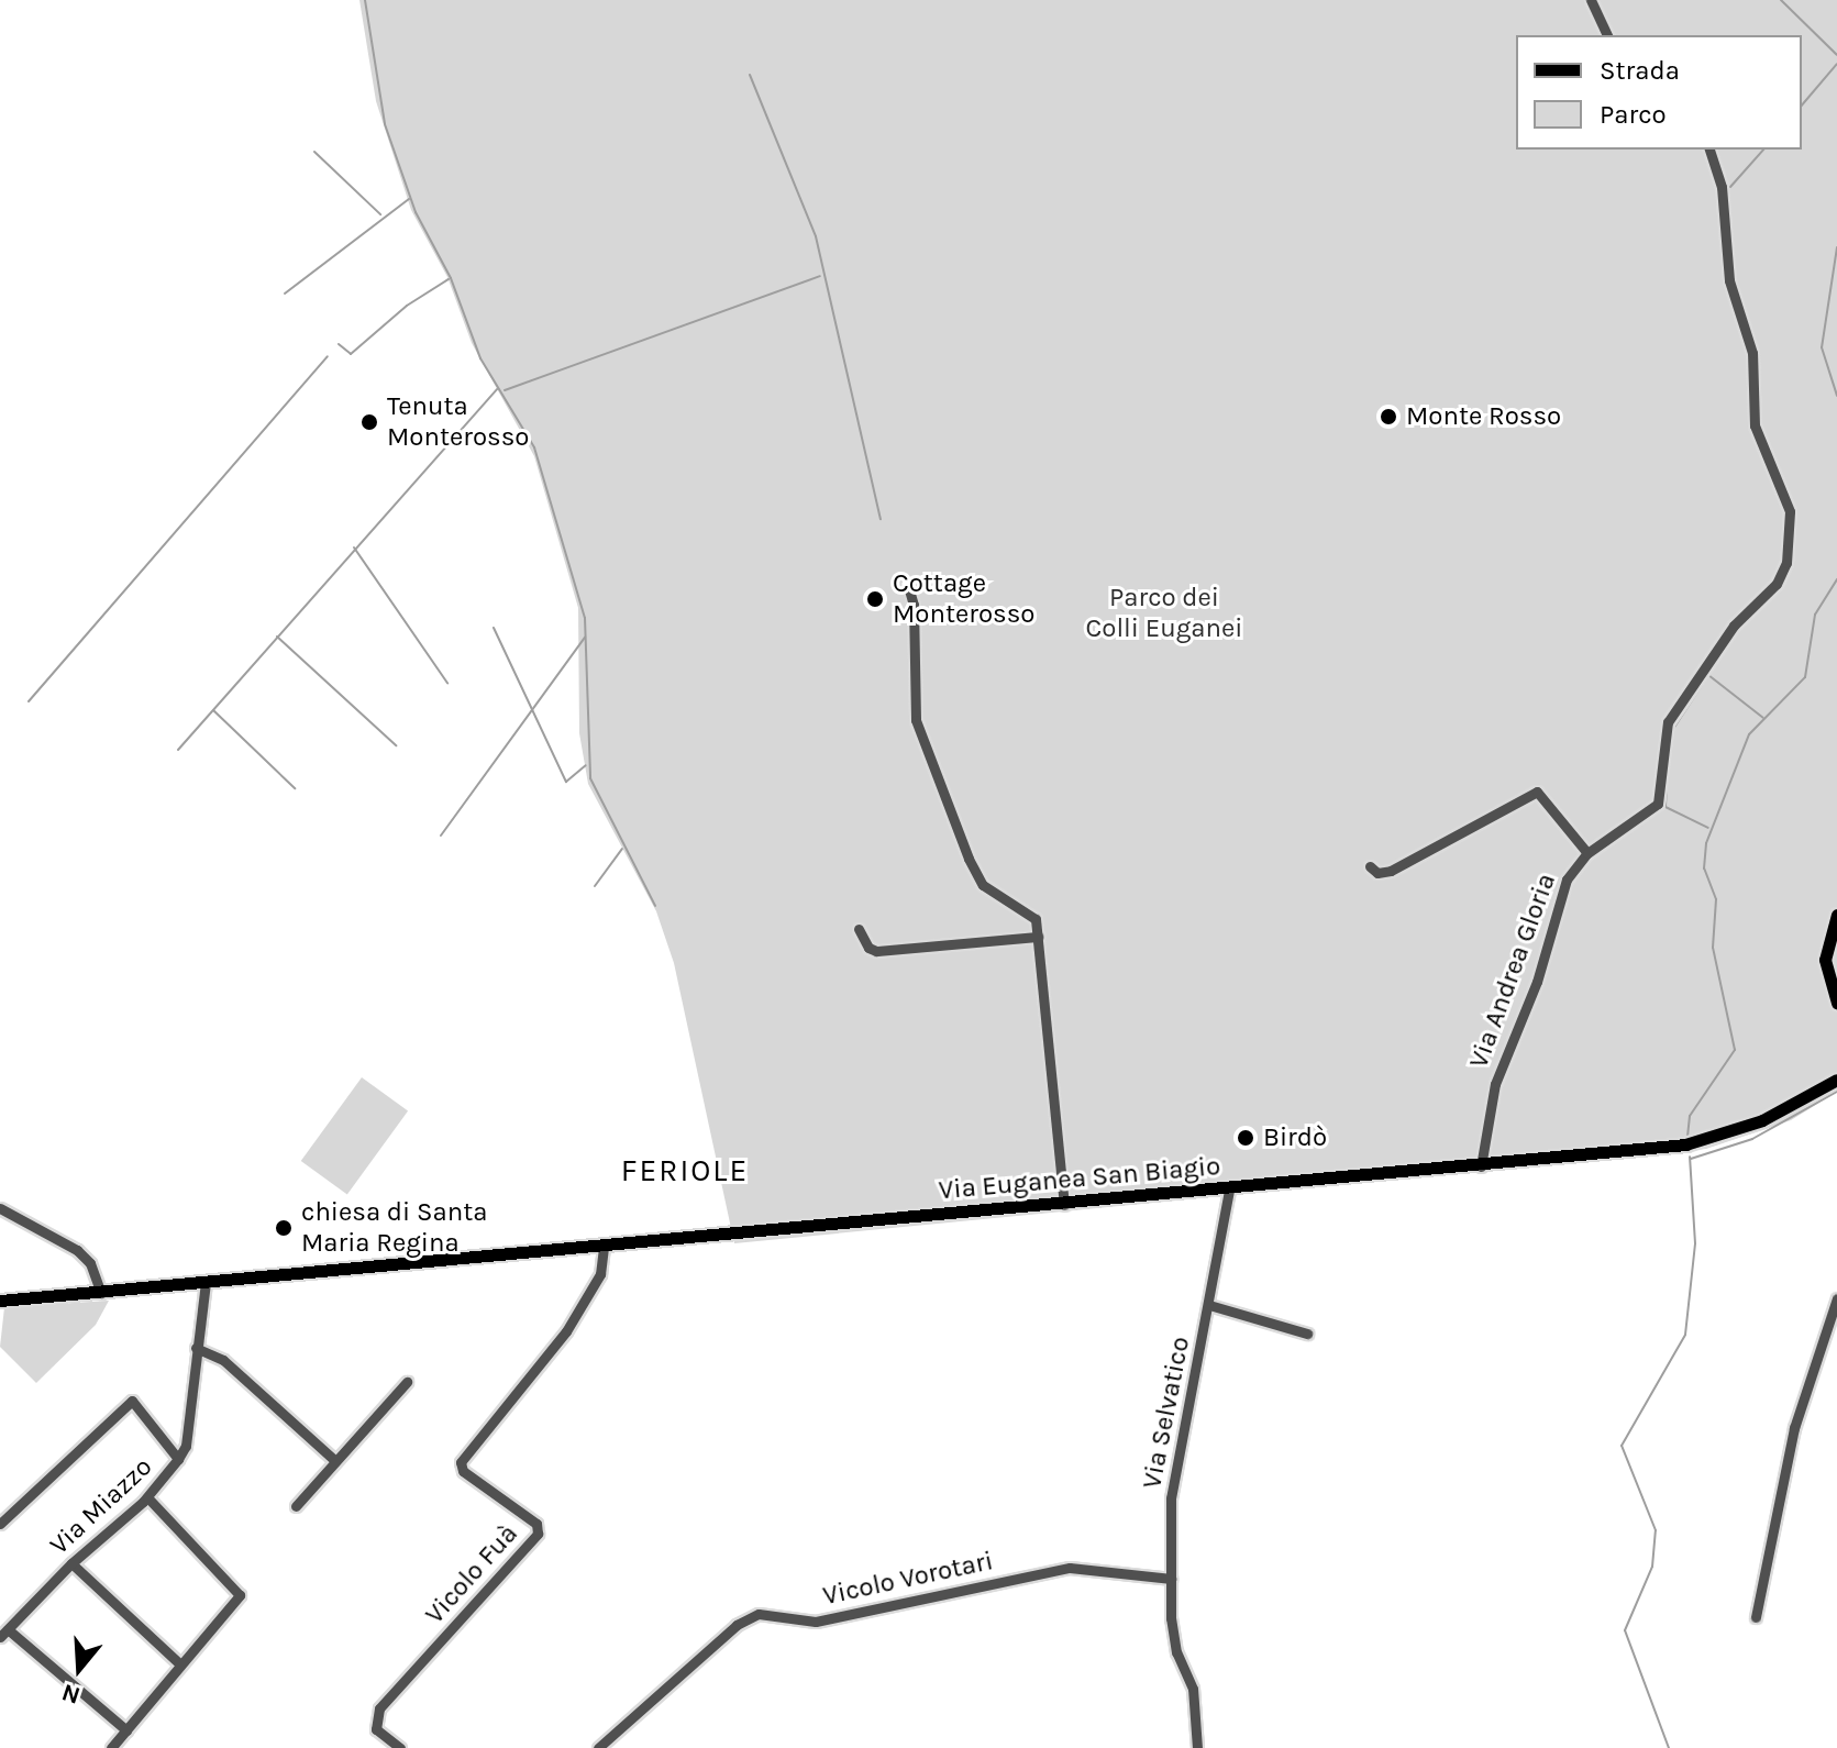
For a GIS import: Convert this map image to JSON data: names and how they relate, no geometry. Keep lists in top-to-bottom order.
{
  "streets": {
    "main road": ["Via Euganea San Biagio"],
    "street": [
      "Via Andrea Gloria",
      "Via Selvatico",
      "Via Miazzo",
      "Vicolo Fuà",
      "Vicolo Vorotari"
    ]
  },
  "crossings": [
    ["Via Andrea Gloria", "Via Euganea San Biagio"],
    ["Via Euganea San Biagio", "Via Selvatico"],
    ["Via Euganea San Biagio", "Via Miazzo"],
    ["Via Euganea San Biagio", "Vicolo Fuà"],
    ["Via Selvatico", "Vicolo Vorotari"]
  ],
  "districts": ["FERIOLE"],
  "parks": ["Parco dei Colli Euganei"],
  "places": [
    "Monte Rosso",
    "Tenuta Monterosso",
    "Cottage Monterosso",
    "Birdò",
    "chiesa di Santa Maria Regina"
  ],
  "legend": ["Strada", "Parco"],
  "north": "bottom"
}
